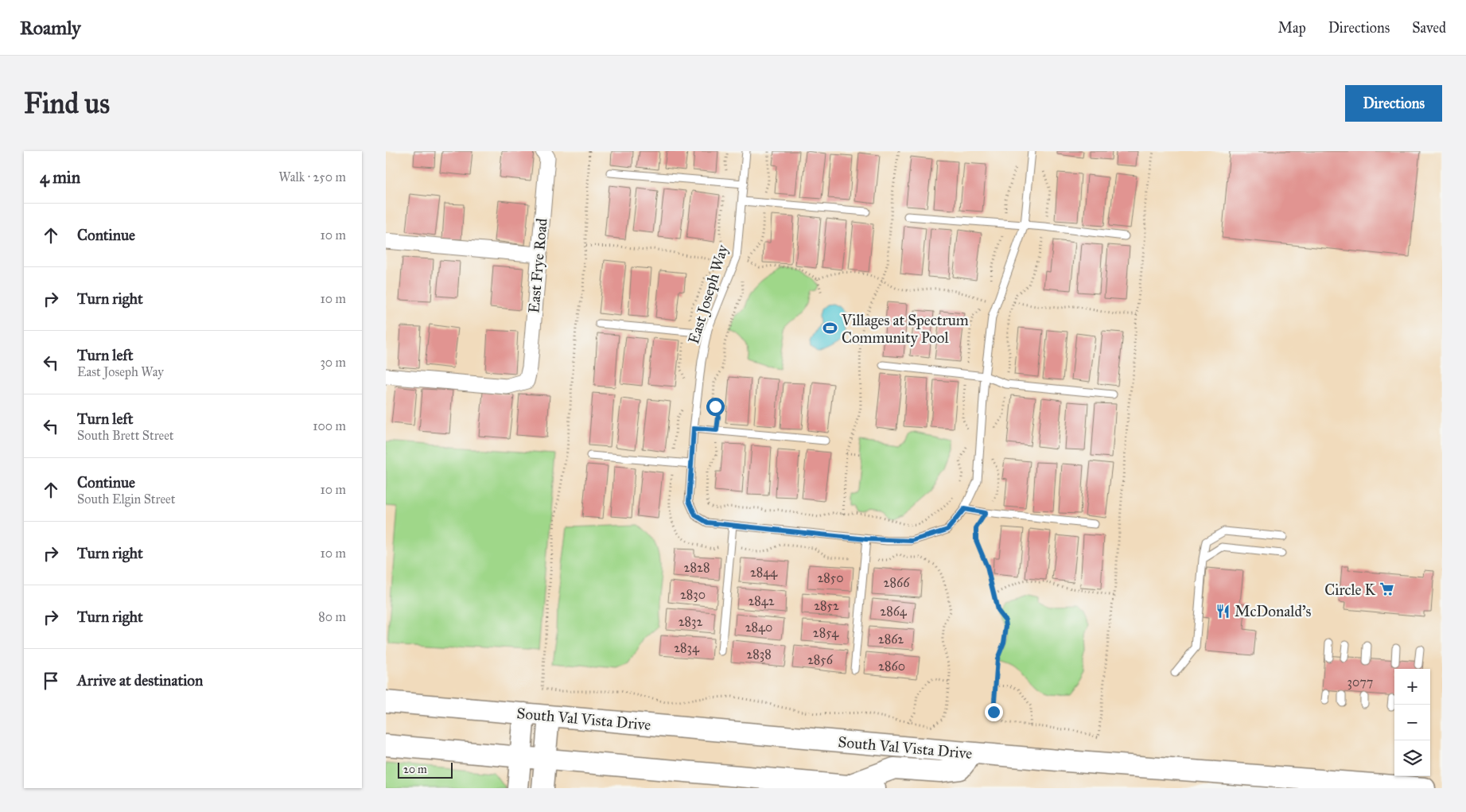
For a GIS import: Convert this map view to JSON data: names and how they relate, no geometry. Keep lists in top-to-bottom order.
{
  "streets": {
    "main road": ["South Val Vista Drive"],
    "street": ["East Frye Road"],
    "lane": ["East Joseph Way"]
  },
  "places": {
    "sports": ["Villages at Spectrum Community Pool"],
    "supermarket": ["Circle K"],
    "restaurant": ["McDonald's"]
  },
  "house_numbers": [
    "2828",
    "2844",
    "2850",
    "2866",
    "2830",
    "2842",
    "2852",
    "2864",
    "2832",
    "2840",
    "2854",
    "2862",
    "2834",
    "2838",
    "2856",
    "2860",
    "3077"
  ],
  "scale_bar": "20 m",
  "page": {
    "header": "Roamly",
    "nav": ["Map", "Directions", "Saved"],
    "buttons": "Directions",
    "title": "Find us",
    "heading": ["4 min", "Walk · 250 m"],
    "list": [
      ["Continue", "10 m"],
      ["Turn right", "10 m"],
      ["Turn left", "East Joseph Way", "30 m"],
      ["Turn left", "South Brett Street", "100 m"],
      ["Continue", "South Elgin Street", "10 m"],
      ["Turn right", "10 m"],
      ["Turn right", "80 m"],
      "Arrive at destination"
    ],
    "map_buttons": ["+", "−"],
    "scale": "20 m"
  }
}
